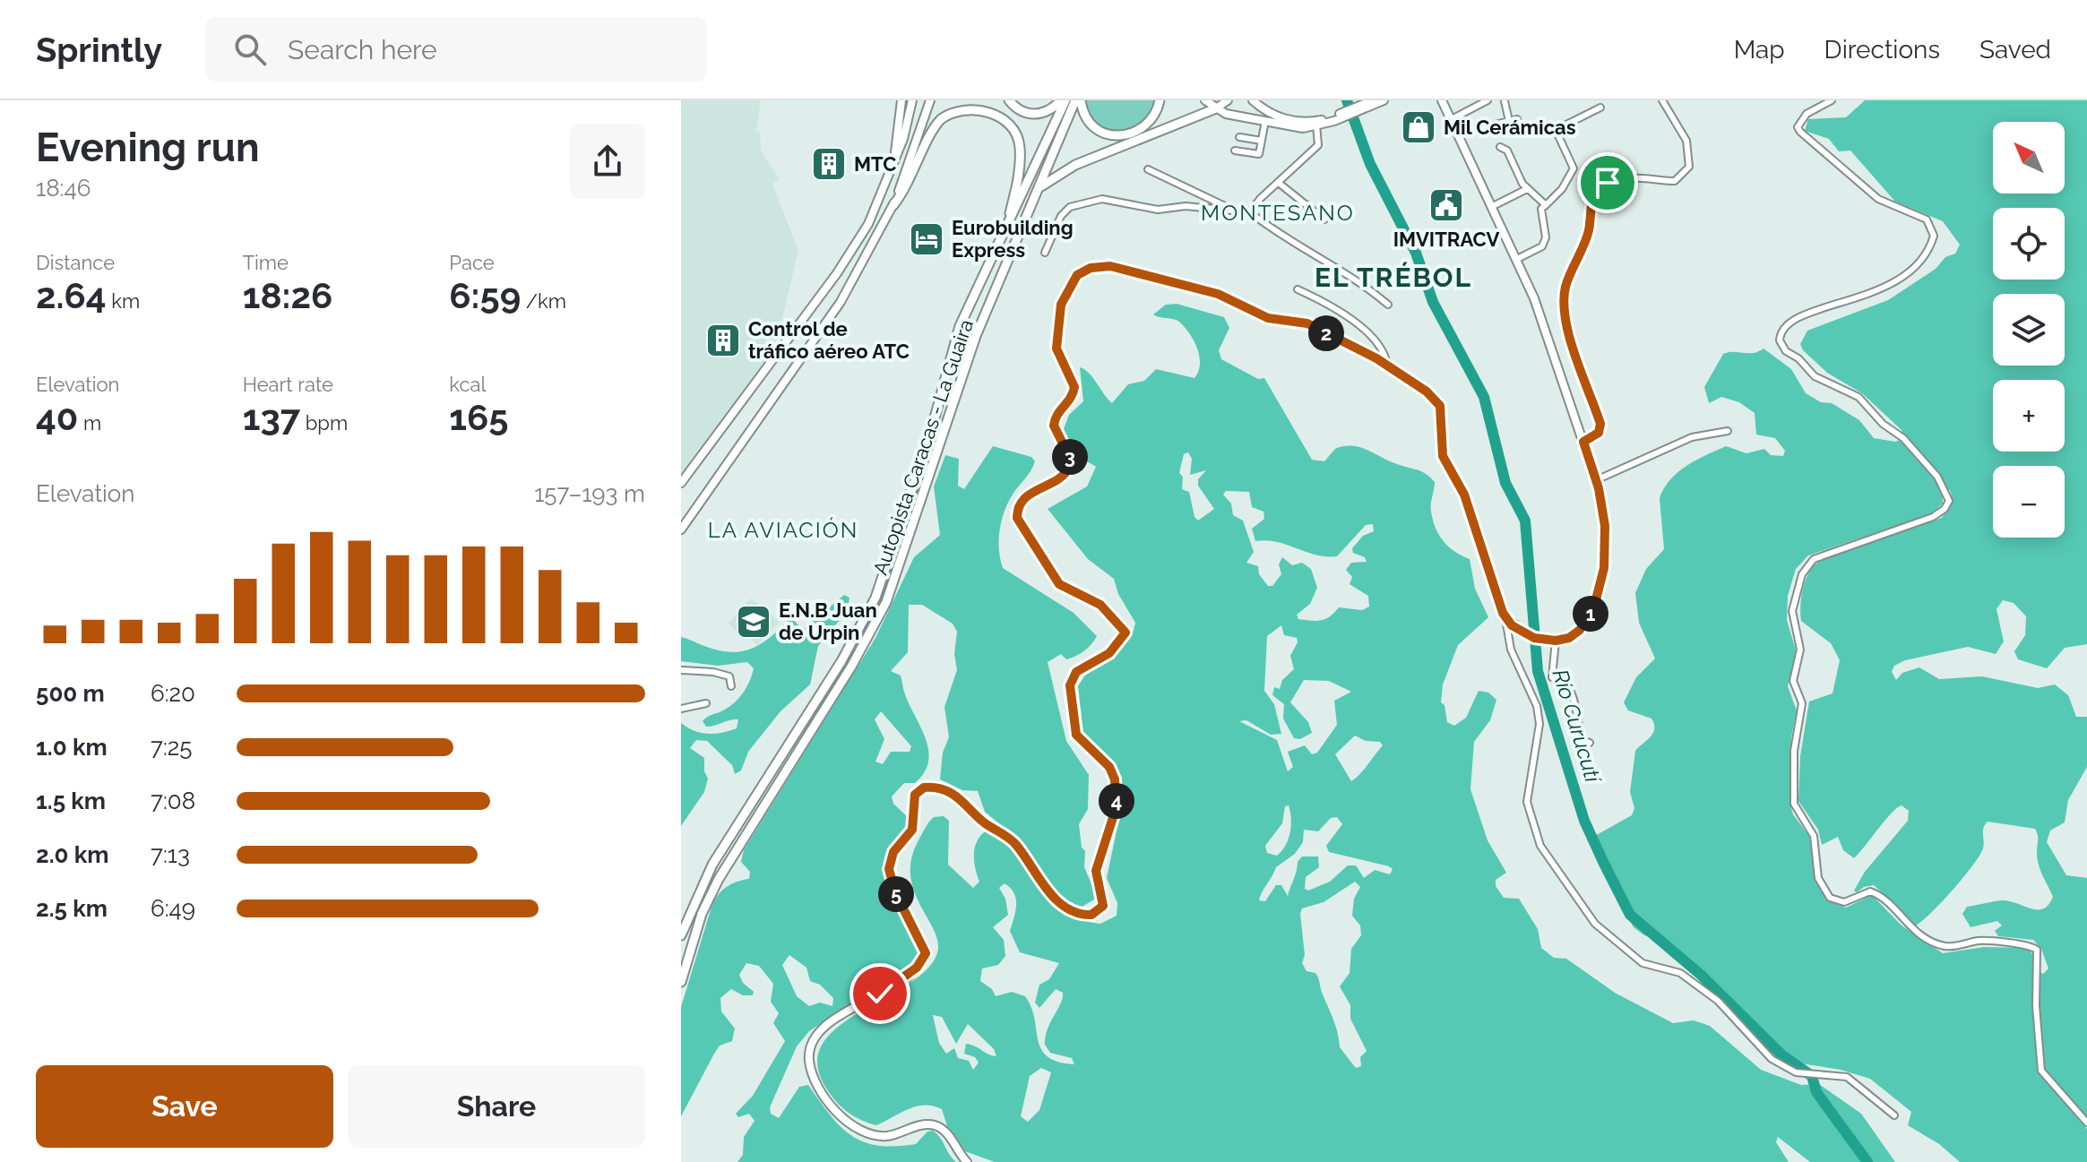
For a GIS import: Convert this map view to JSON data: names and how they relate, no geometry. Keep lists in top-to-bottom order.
{
  "streets": {
    "highway": ["Autopista Caracas - La Guaira"]
  },
  "districts": ["MONTESANO", "EL TRÉBOL", "LA AVIACIÓN"],
  "water": ["Río Curucutí"],
  "places": {
    "shop": ["Mil Cerámicas"],
    "building": ["MTC", "Control de tráfico aéreo ATC"],
    "public building": ["IMVITRACV"],
    "hotel": ["Eurobuilding Express"],
    "school or university": ["E.N.B Juan de Urpin"]
  },
  "north": "top left",
  "page": {
    "header": "Sprintly",
    "search": "Search here",
    "nav": ["Map", "Directions", "Saved"],
    "heading": ["Evening run", "18:46"],
    "map_buttons": ["+", "−"],
    "stats": [
      ["Distance", "2.64 km"],
      ["Time", "18:26"],
      ["Pace", "6:59 /km"],
      ["Elevation", "40 m"],
      ["Heart rate", "137 bpm"],
      ["kcal", "165"]
    ],
    "pins": [
      "2",
      "3",
      "1",
      "4",
      "5"
    ],
    "chart": ["Elevation", "157–193 m"],
    "list": [
      {
        "name": "500 m",
        "note": "6:20"
      },
      {
        "name": "1.0 km",
        "note": "7:25"
      },
      {
        "name": "1.5 km",
        "note": "7:08"
      },
      {
        "name": "2.0 km",
        "note": "7:13"
      },
      {
        "name": "2.5 km",
        "note": "6:49"
      }
    ],
    "buttons": ["Save", "Share"]
  }
}
